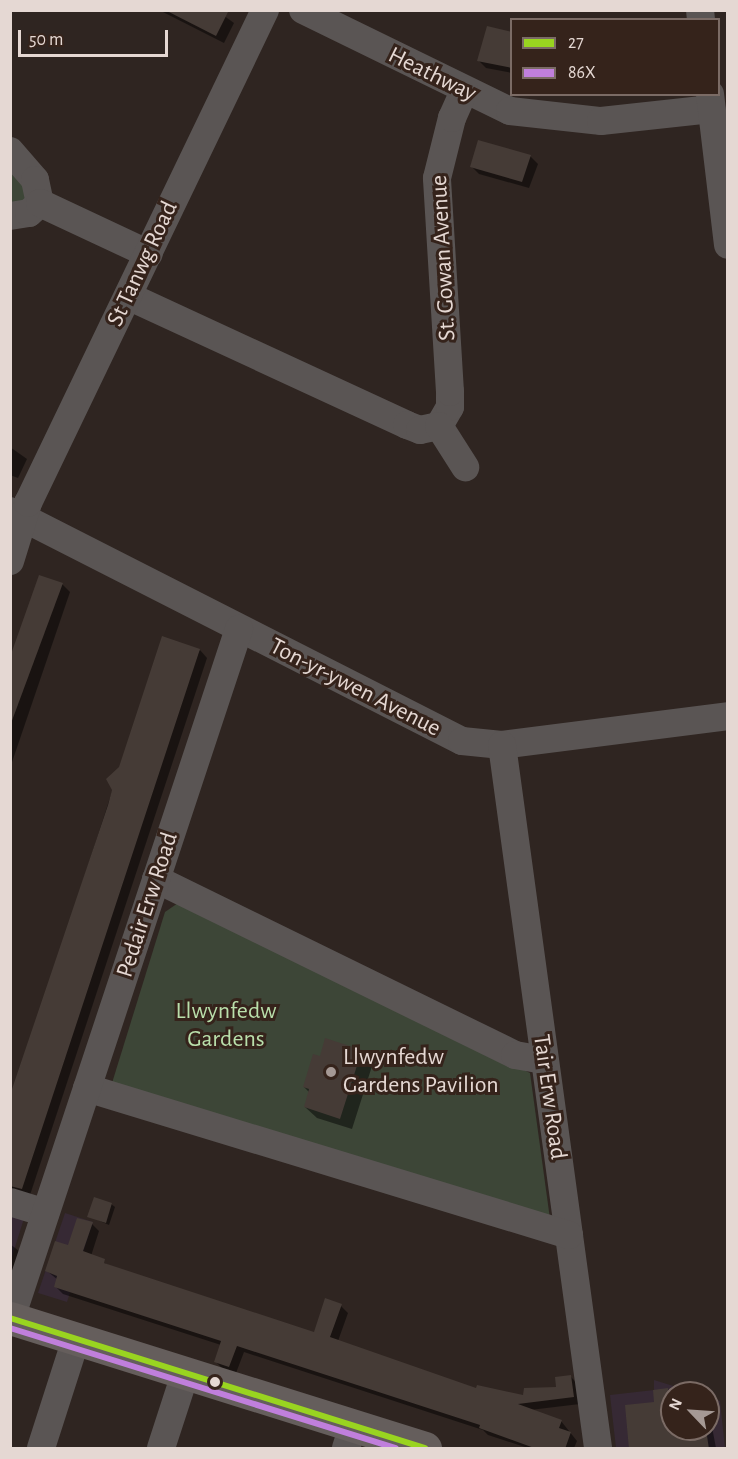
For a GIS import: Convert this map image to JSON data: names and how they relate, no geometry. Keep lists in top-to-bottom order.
{
  "streets": {
    "street": [
      "Heathway",
      "St. Gowan Avenue",
      "St Tanwg Road",
      "Ton-yr-ywen Avenue",
      "Pedair Erw Road",
      "Tair Erw Road"
    ]
  },
  "crossings": [
    ["Heathway", "St. Gowan Avenue"],
    ["St Tanwg Road", "Ton-yr-ywen Avenue"],
    ["Ton-yr-ywen Avenue", "Pedair Erw Road"],
    ["Ton-yr-ywen Avenue", "Tair Erw Road"]
  ],
  "parks": ["Llwynfedw Gardens"],
  "places": ["Llwynfedw Gardens Pavilion"],
  "lines": ["transit line 27", "transit line 86X"],
  "legend": ["27", "86X"],
  "scale_bar": "50 m",
  "north": "top left"
}
